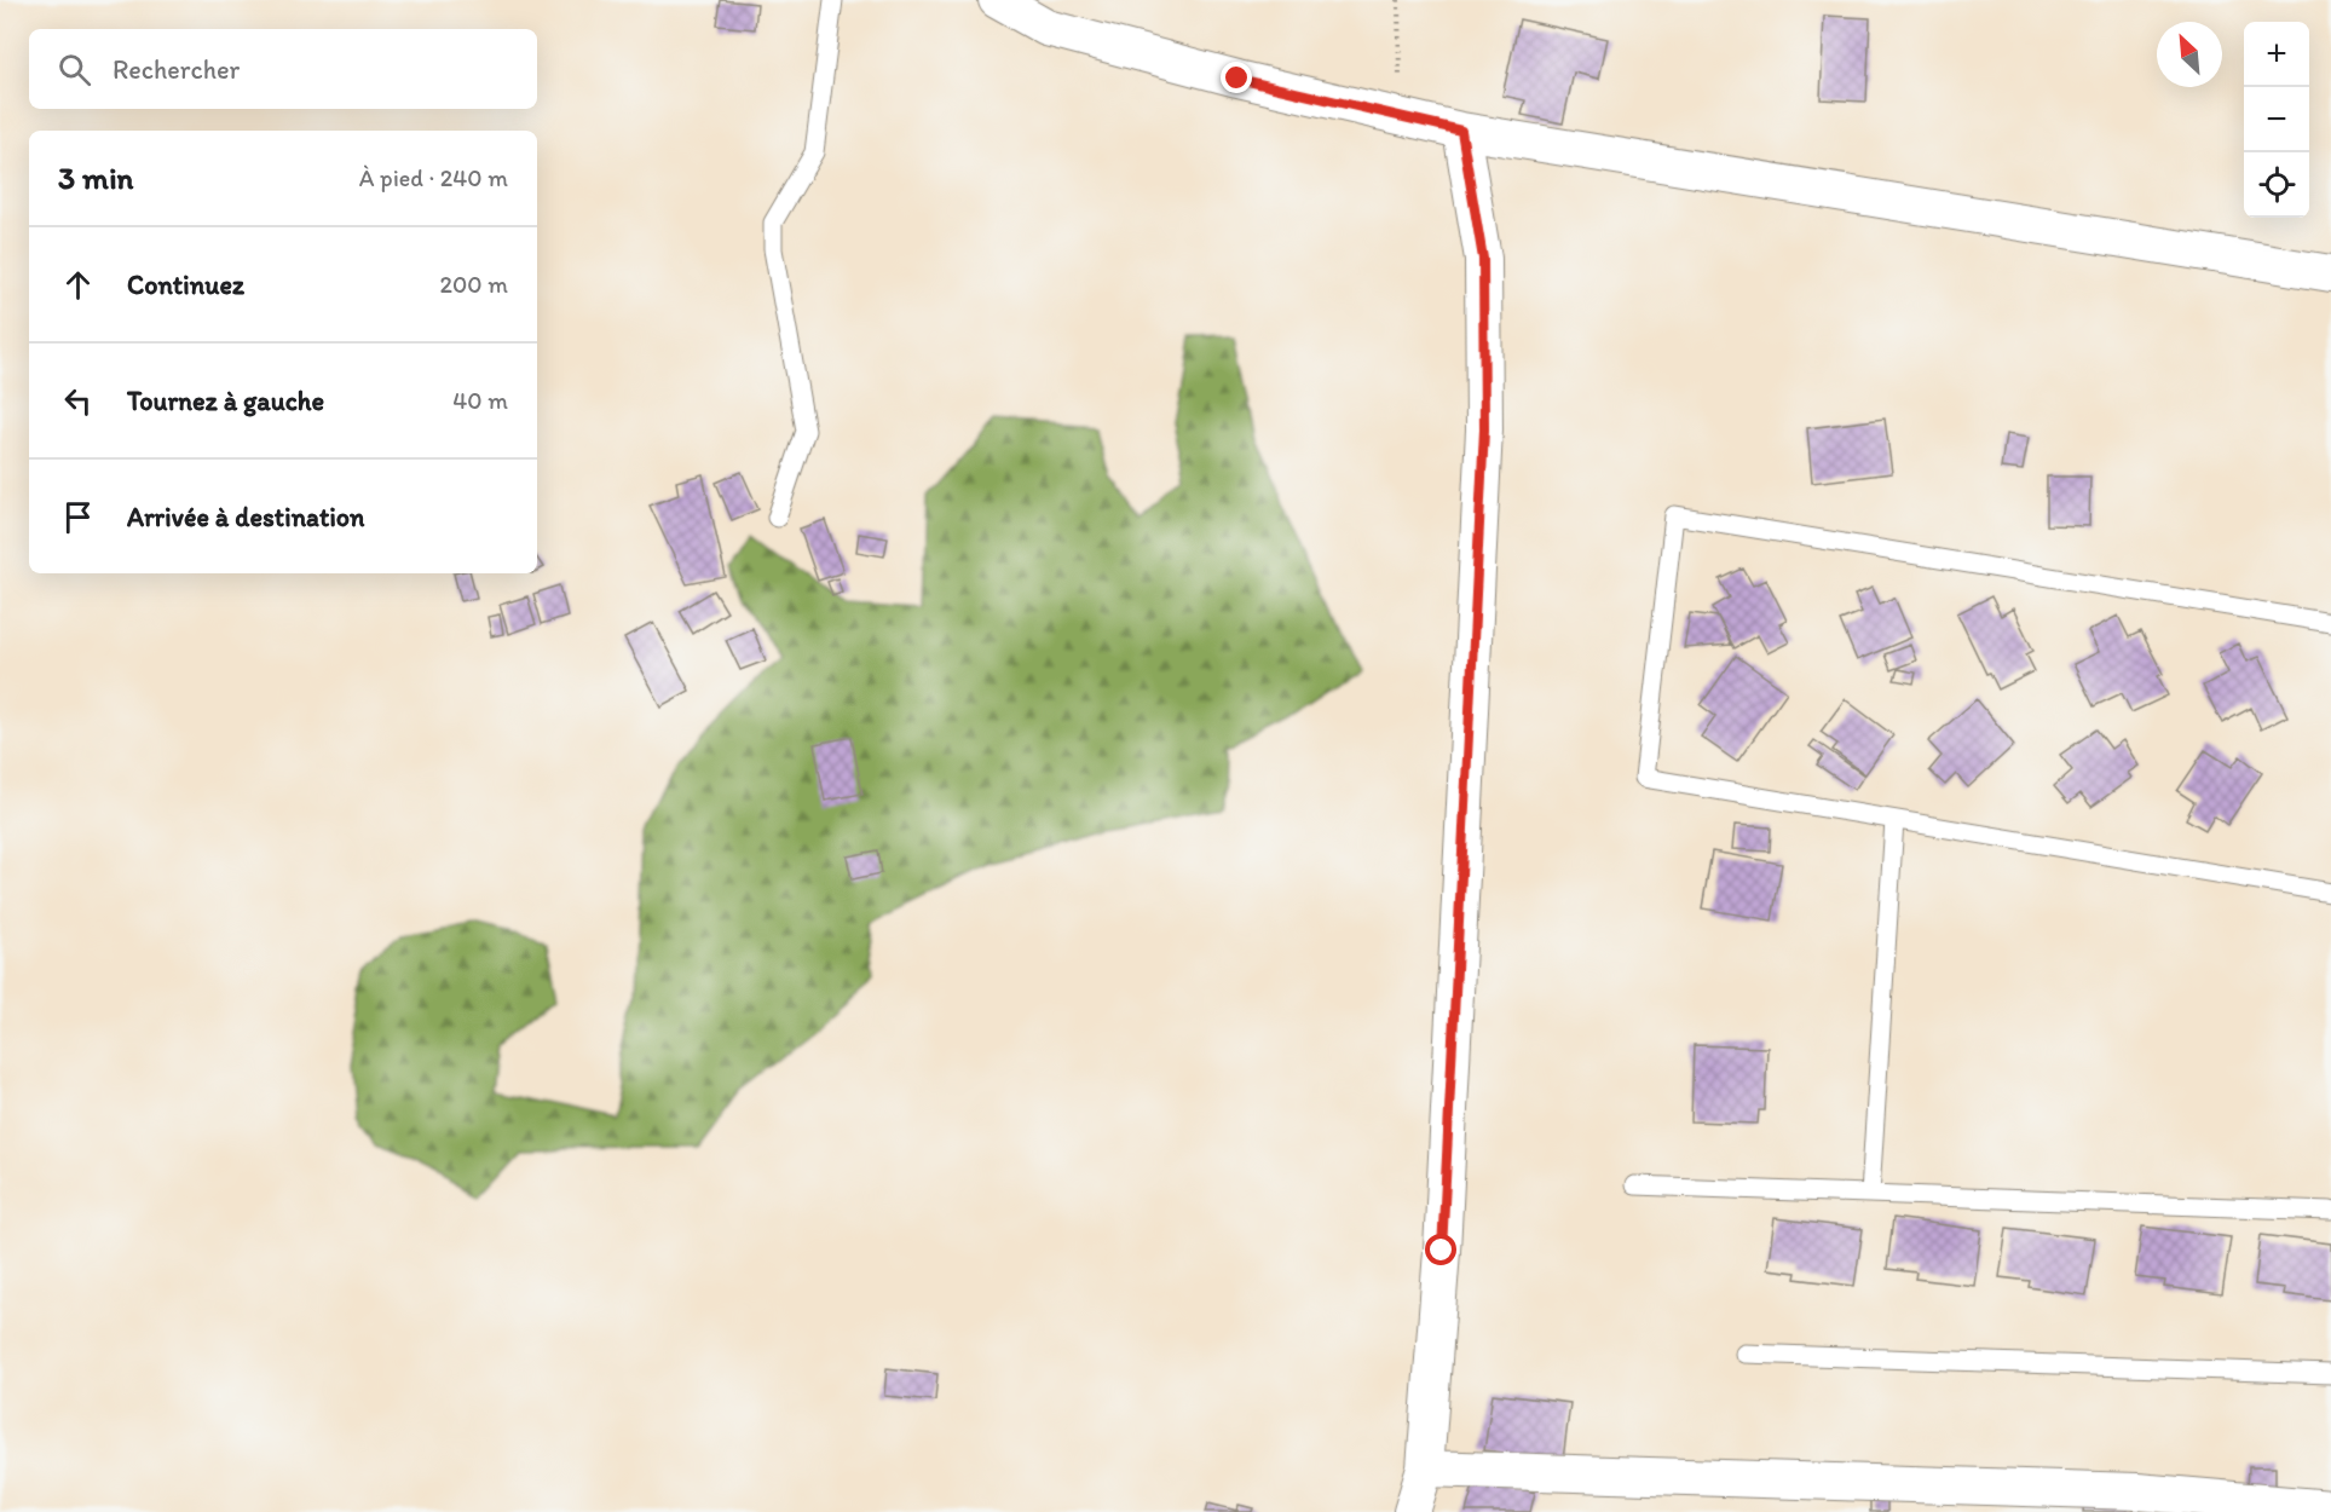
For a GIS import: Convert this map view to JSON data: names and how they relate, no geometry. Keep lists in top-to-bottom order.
{
  "north": "top left",
  "page": {
    "map_buttons": ["+", "−"],
    "search": "Rechercher",
    "heading": ["3 min", "À pied · 240 m"],
    "list": [
      ["Continuez", "200 m"],
      ["Tournez à gauche", "40 m"],
      "Arrivée à destination"
    ]
  }
}
